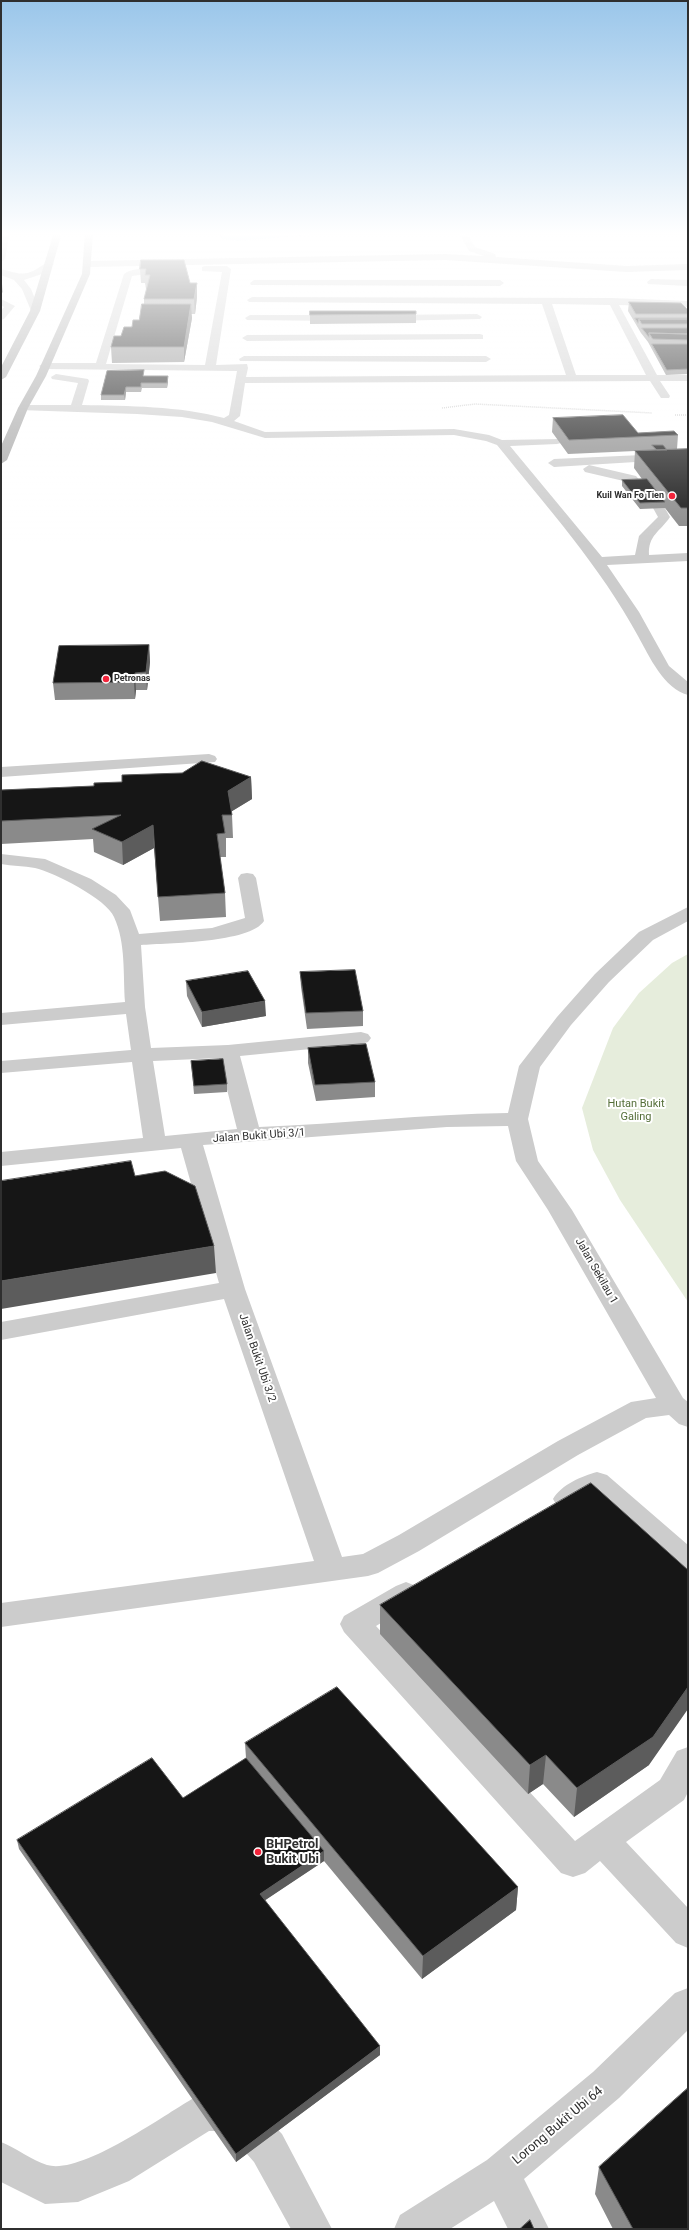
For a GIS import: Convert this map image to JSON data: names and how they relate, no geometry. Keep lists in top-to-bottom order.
{
  "streets": {
    "street": [
      "Jalan Bukit Ubi 3/1",
      "Jalan Sekilau 1",
      "Jalan Bukit Ubi 3/2",
      "Lorong Bukit Ubi 64"
    ]
  },
  "crossings": [
    ["Jalan Bukit Ubi 3/1", "Jalan Sekilau 1"],
    ["Jalan Bukit Ubi 3/1", "Jalan Bukit Ubi 3/2"]
  ],
  "parks": ["Hutan Bukit Galing"],
  "places": ["Kuil Wan Fo Tien", "Petronas", "BHPetrol Bukit Ubi"]
}
